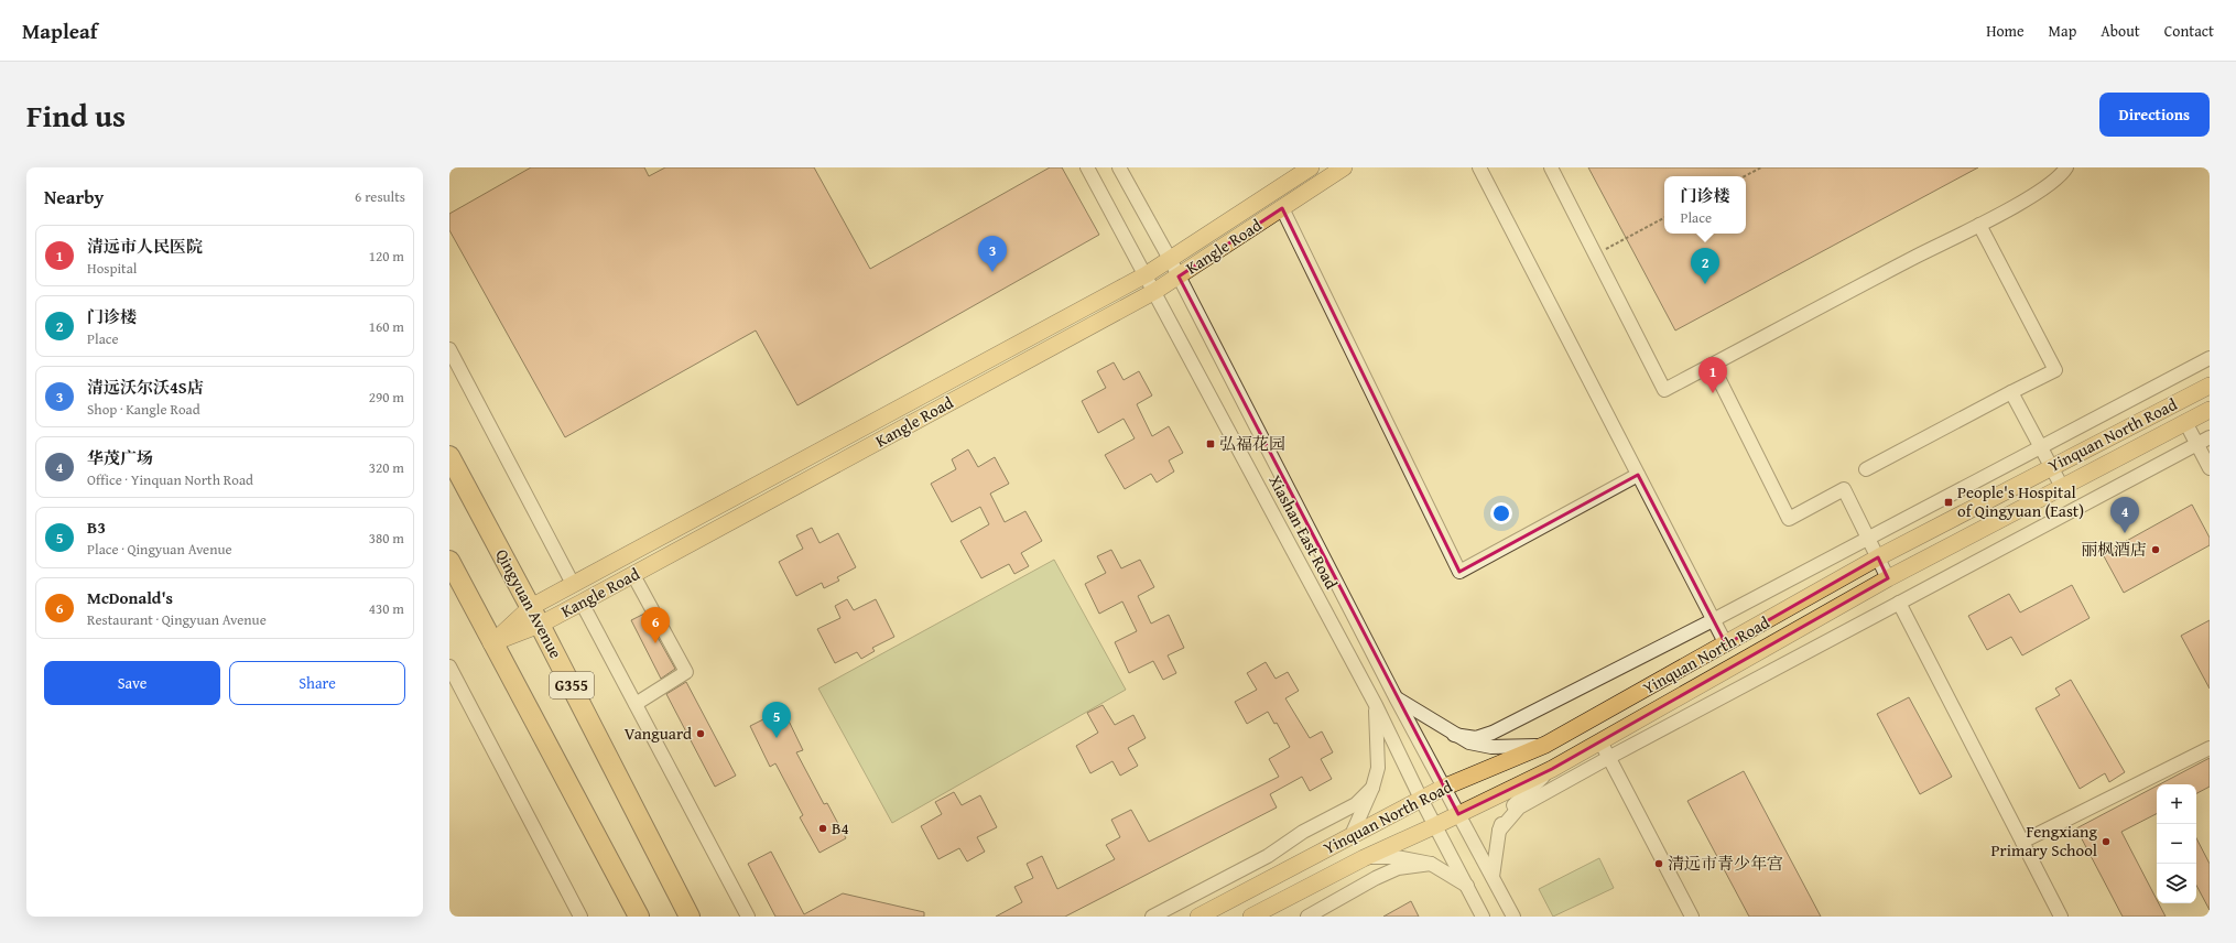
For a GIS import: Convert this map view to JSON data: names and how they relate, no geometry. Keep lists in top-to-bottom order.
{
  "streets": {
    "highway": ["Qingyuan Avenue", "G355"],
    "main road": ["Kangle Road", "Yinquan North Road"],
    "street": ["Xiashan East Road"]
  },
  "crossings": [
    ["Kangle Road", "Xiashan East Road"],
    ["Kangle Road", "Qingyuan Avenue"],
    ["Kangle Road", "G355"],
    ["Yinquan North Road", "Xiashan East Road"]
  ],
  "places": {
    "transit": ["弘福花园", "People's Hospital of Qingyuan (East)"],
    "other": [
      "丽枫酒店",
      "Vanguard",
      "B4",
      "Fengxiang Primary School",
      "清远市青少年宫"
    ]
  },
  "page": {
    "header": "Mapleaf",
    "nav": [
      "Home",
      "Map",
      "About",
      "Contact"
    ],
    "title": "Find us",
    "buttons": [
      "Directions",
      ["Save", "Share"]
    ],
    "heading": ["Nearby", "6 results"],
    "popup": ["门诊楼", "Place"],
    "list": [
      {
        "mark": "1",
        "name": "清远市人民医院",
        "note": "Hospital",
        "value": "120 m"
      },
      {
        "mark": "2",
        "name": "门诊楼",
        "note": "Place",
        "value": "160 m"
      },
      {
        "mark": "3",
        "name": "清远沃尔沃4S店",
        "note": "Shop · Kangle Road",
        "value": "290 m"
      },
      {
        "mark": "4",
        "name": "华茂广场",
        "note": "Office · Yinquan North Road",
        "value": "320 m"
      },
      {
        "mark": "5",
        "name": "B3",
        "note": "Place · Qingyuan Avenue",
        "value": "380 m"
      },
      {
        "mark": "6",
        "name": "McDonald's",
        "note": "Restaurant · Qingyuan Avenue",
        "value": "430 m"
      }
    ],
    "pins": [
      "3",
      "2",
      "1",
      "4",
      "6",
      "5"
    ],
    "map_buttons": ["+", "−"]
  }
}
